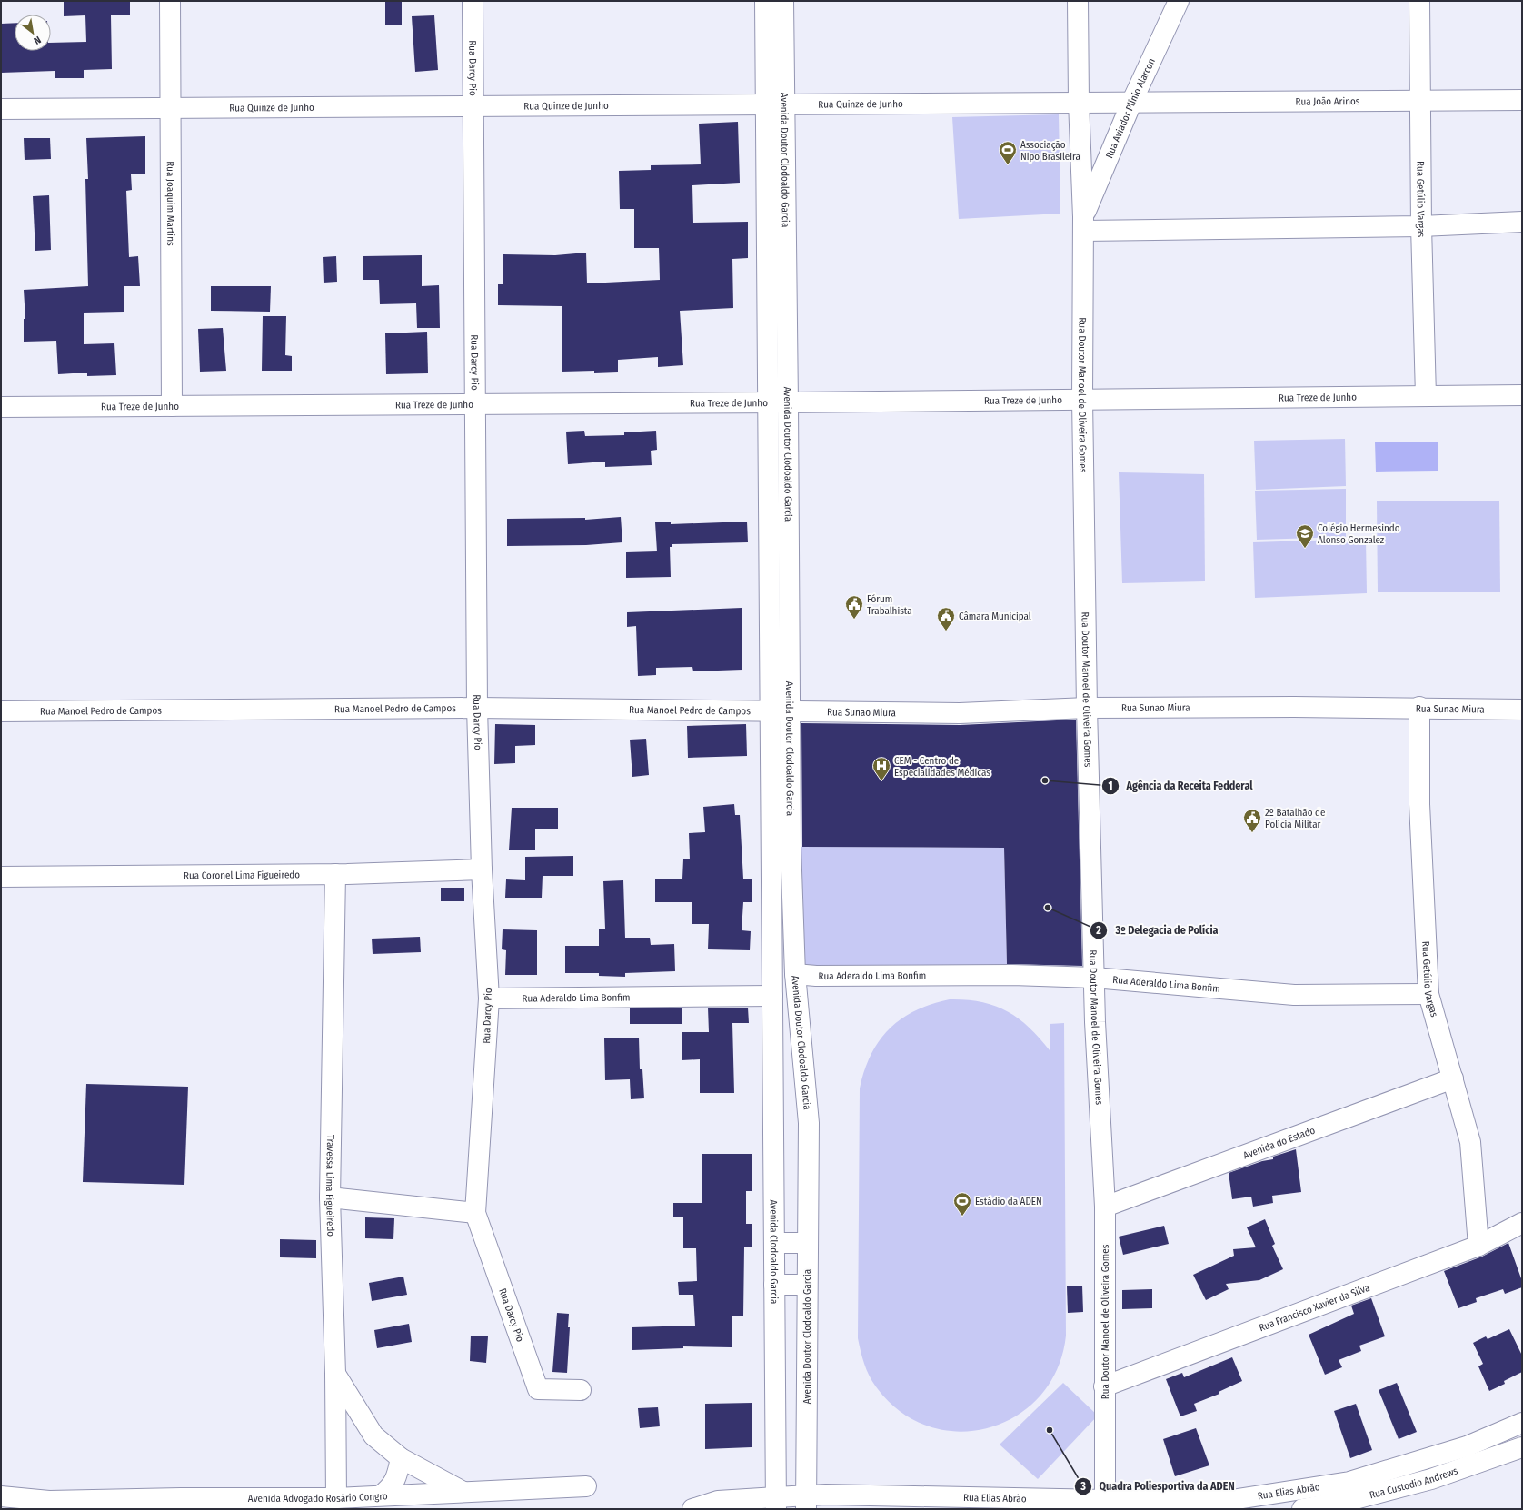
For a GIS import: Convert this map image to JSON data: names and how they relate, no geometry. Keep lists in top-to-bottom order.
{
  "streets": {
    "street": [
      "Rua Darcy Pio",
      "Rua João Arinos",
      "Rua Quinze de Junho",
      "Rua Aviador Plínio Alarcon",
      "Avenida Doutor Clodoaldo Garcia",
      "Rua Getúlio Vargas",
      "Rua Joaquim Martins",
      "Rua Doutor Manoel de Oliveira Gomes",
      "Rua Treze de Junho",
      "Rua Sunao Miura",
      "Rua Manoel Pedro de Campos",
      "Rua Coronel Lima Figueiredo",
      "Rua Aderaldo Lima Bonfim",
      "Avenida do Estado",
      "Travessa Lima Figueiredo",
      "Avenida Clodoaldo Garcia",
      "Rua Francisco Xavier da Silva",
      "Rua Custodio Andrews",
      "Rua Elias Abrão",
      "Avenida Advogado Rosário Congro"
    ]
  },
  "crossings": [
    ["Rua Darcy Pio", "Rua Quinze de Junho"],
    ["Rua Darcy Pio", "Rua Treze de Junho"],
    ["Rua Darcy Pio", "Rua Manoel Pedro de Campos"],
    ["Rua Darcy Pio", "Rua Coronel Lima Figueiredo"],
    ["Rua Darcy Pio", "Rua Aderaldo Lima Bonfim"],
    ["Rua João Arinos", "Rua Quinze de Junho"],
    ["Rua João Arinos", "Rua Aviador Plínio Alarcon"],
    ["Rua João Arinos", "Rua Getúlio Vargas"],
    ["Rua Quinze de Junho", "Rua Aviador Plínio Alarcon"],
    ["Rua Quinze de Junho", "Avenida Doutor Clodoaldo Garcia"],
    ["Rua Quinze de Junho", "Rua Joaquim Martins"],
    ["Rua Quinze de Junho", "Rua Doutor Manoel de Oliveira Gomes"],
    ["Rua Aviador Plínio Alarcon", "Rua Doutor Manoel de Oliveira Gomes"],
    ["Avenida Doutor Clodoaldo Garcia", "Rua Treze de Junho"],
    ["Avenida Doutor Clodoaldo Garcia", "Rua Sunao Miura"],
    ["Avenida Doutor Clodoaldo Garcia", "Rua Manoel Pedro de Campos"],
    ["Avenida Doutor Clodoaldo Garcia", "Rua Aderaldo Lima Bonfim"],
    ["Avenida Doutor Clodoaldo Garcia", "Avenida Clodoaldo Garcia"],
    ["Avenida Doutor Clodoaldo Garcia", "Rua Elias Abrão"],
    ["Rua Getúlio Vargas", "Rua Treze de Junho"],
    ["Rua Getúlio Vargas", "Rua Sunao Miura"],
    ["Rua Getúlio Vargas", "Rua Aderaldo Lima Bonfim"],
    ["Rua Getúlio Vargas", "Avenida do Estado"],
    ["Rua Getúlio Vargas", "Rua Francisco Xavier da Silva"],
    ["Rua Joaquim Martins", "Rua Treze de Junho"],
    ["Rua Doutor Manoel de Oliveira Gomes", "Rua Treze de Junho"],
    ["Rua Doutor Manoel de Oliveira Gomes", "Rua Sunao Miura"],
    ["Rua Doutor Manoel de Oliveira Gomes", "Rua Aderaldo Lima Bonfim"],
    ["Rua Doutor Manoel de Oliveira Gomes", "Avenida do Estado"],
    ["Rua Doutor Manoel de Oliveira Gomes", "Rua Francisco Xavier da Silva"],
    ["Rua Doutor Manoel de Oliveira Gomes", "Rua Elias Abrão"],
    ["Rua Sunao Miura", "Rua Manoel Pedro de Campos"],
    ["Rua Coronel Lima Figueiredo", "Travessa Lima Figueiredo"],
    ["Rua Aderaldo Lima Bonfim", "Avenida Clodoaldo Garcia"],
    ["Travessa Lima Figueiredo", "Avenida Advogado Rosário Congro"],
    ["Avenida Clodoaldo Garcia", "Rua Elias Abrão"]
  ],
  "places": {
    "sports": ["Associação Nipo Brasileira", "Estádio da ADEN"],
    "school or university": ["Colégio Hermesindo Alonso Gonzalez"],
    "public building": ["Fórum Trabalhista", "Câmara Municipal", "2º Batalhão de Polícia Militar"],
    "other": ["Agência da Receita Fedderal", "3º Delegacia de Polícia", "Quadra Poliesportiva da ADEN"],
    "hospital": ["CEM - Centro de Especialidades Médicas"]
  },
  "north": "bottom right"
}
